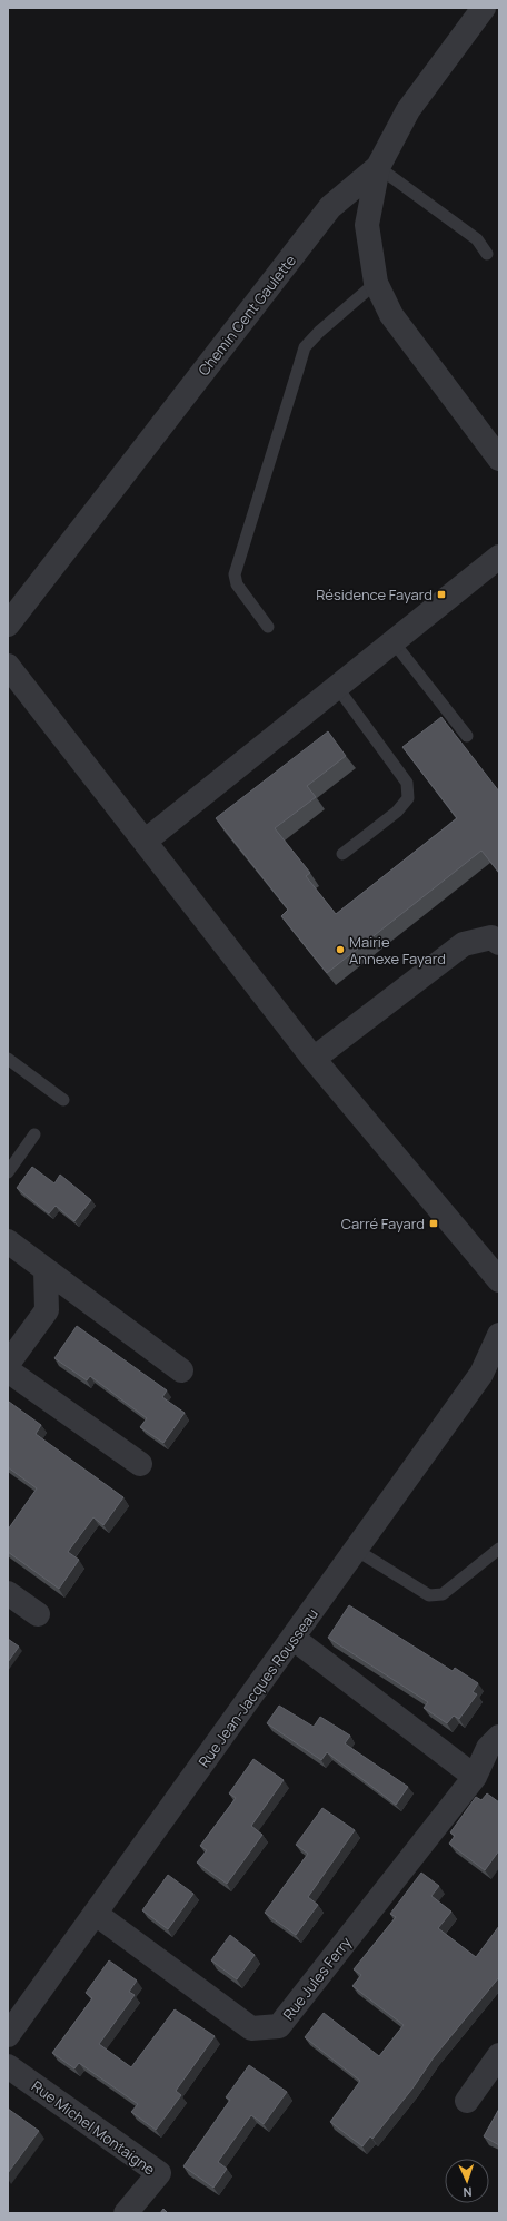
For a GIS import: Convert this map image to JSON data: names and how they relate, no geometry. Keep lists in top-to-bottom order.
{
  "streets": {
    "street": [
      "Chemin Cent Gaulette",
      "Rue Jean-Jacques Rousseau",
      "Rue Jules Ferry",
      "Rue Michel Montaigne"
    ]
  },
  "crossings": [
    ["Rue Jean-Jacques Rousseau", "Rue Jules Ferry"]
  ],
  "places": {
    "transit": ["Résidence Fayard", "Carré Fayard"],
    "other": ["Mairie Annexe Fayard"]
  },
  "north": "bottom"
}
